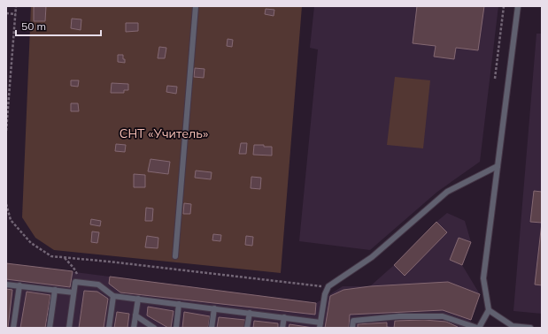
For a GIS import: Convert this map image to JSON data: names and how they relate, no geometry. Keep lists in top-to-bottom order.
{
  "parks": ["СНТ «Учитель»"],
  "scale_bar": "50 m"
}
